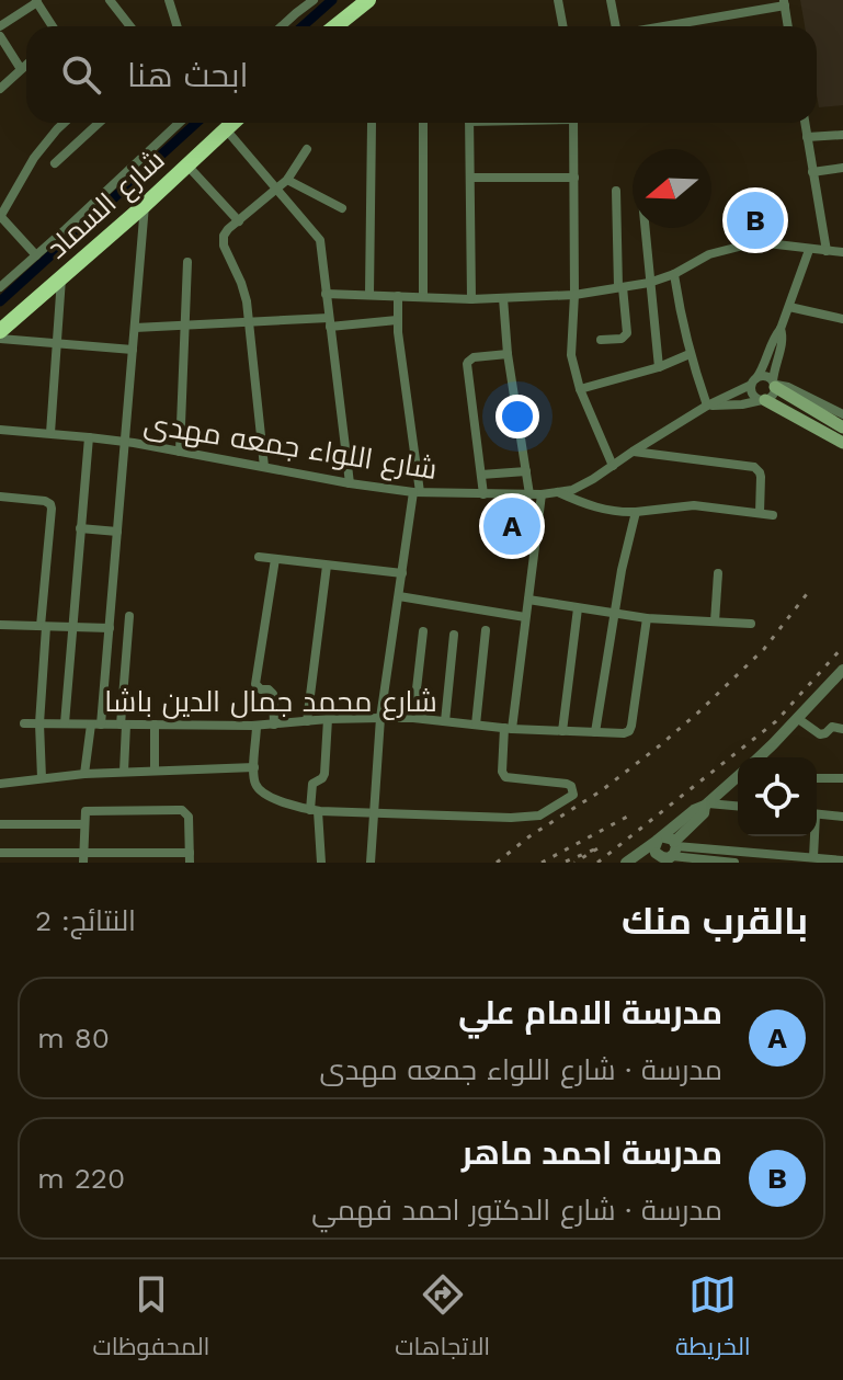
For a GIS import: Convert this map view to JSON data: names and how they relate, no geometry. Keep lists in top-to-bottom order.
{
  "streets": {
    "highway": ["شارع السماد"],
    "street": ["شارع اللواء جمعه مهدى", "شارع محمد جمال الدين باشا"]
  },
  "north": "left",
  "page": {
    "search": "ابحث هنا",
    "pins": ["B", "A"],
    "heading": ["بالقرب منك", "النتائج: 2"],
    "list": [
      {
        "mark": "A",
        "name": "مدرسة الامام علي",
        "note": "مدرسة · شارع اللواء جمعه مهدى",
        "value": "80 m"
      },
      {
        "mark": "B",
        "name": "مدرسة احمد ماهر",
        "note": "مدرسة · شارع الدكتور احمد فهمي",
        "value": "220 m"
      }
    ],
    "nav": ["الخريطة", "الاتجاهات", "المحفوظات"]
  }
}
